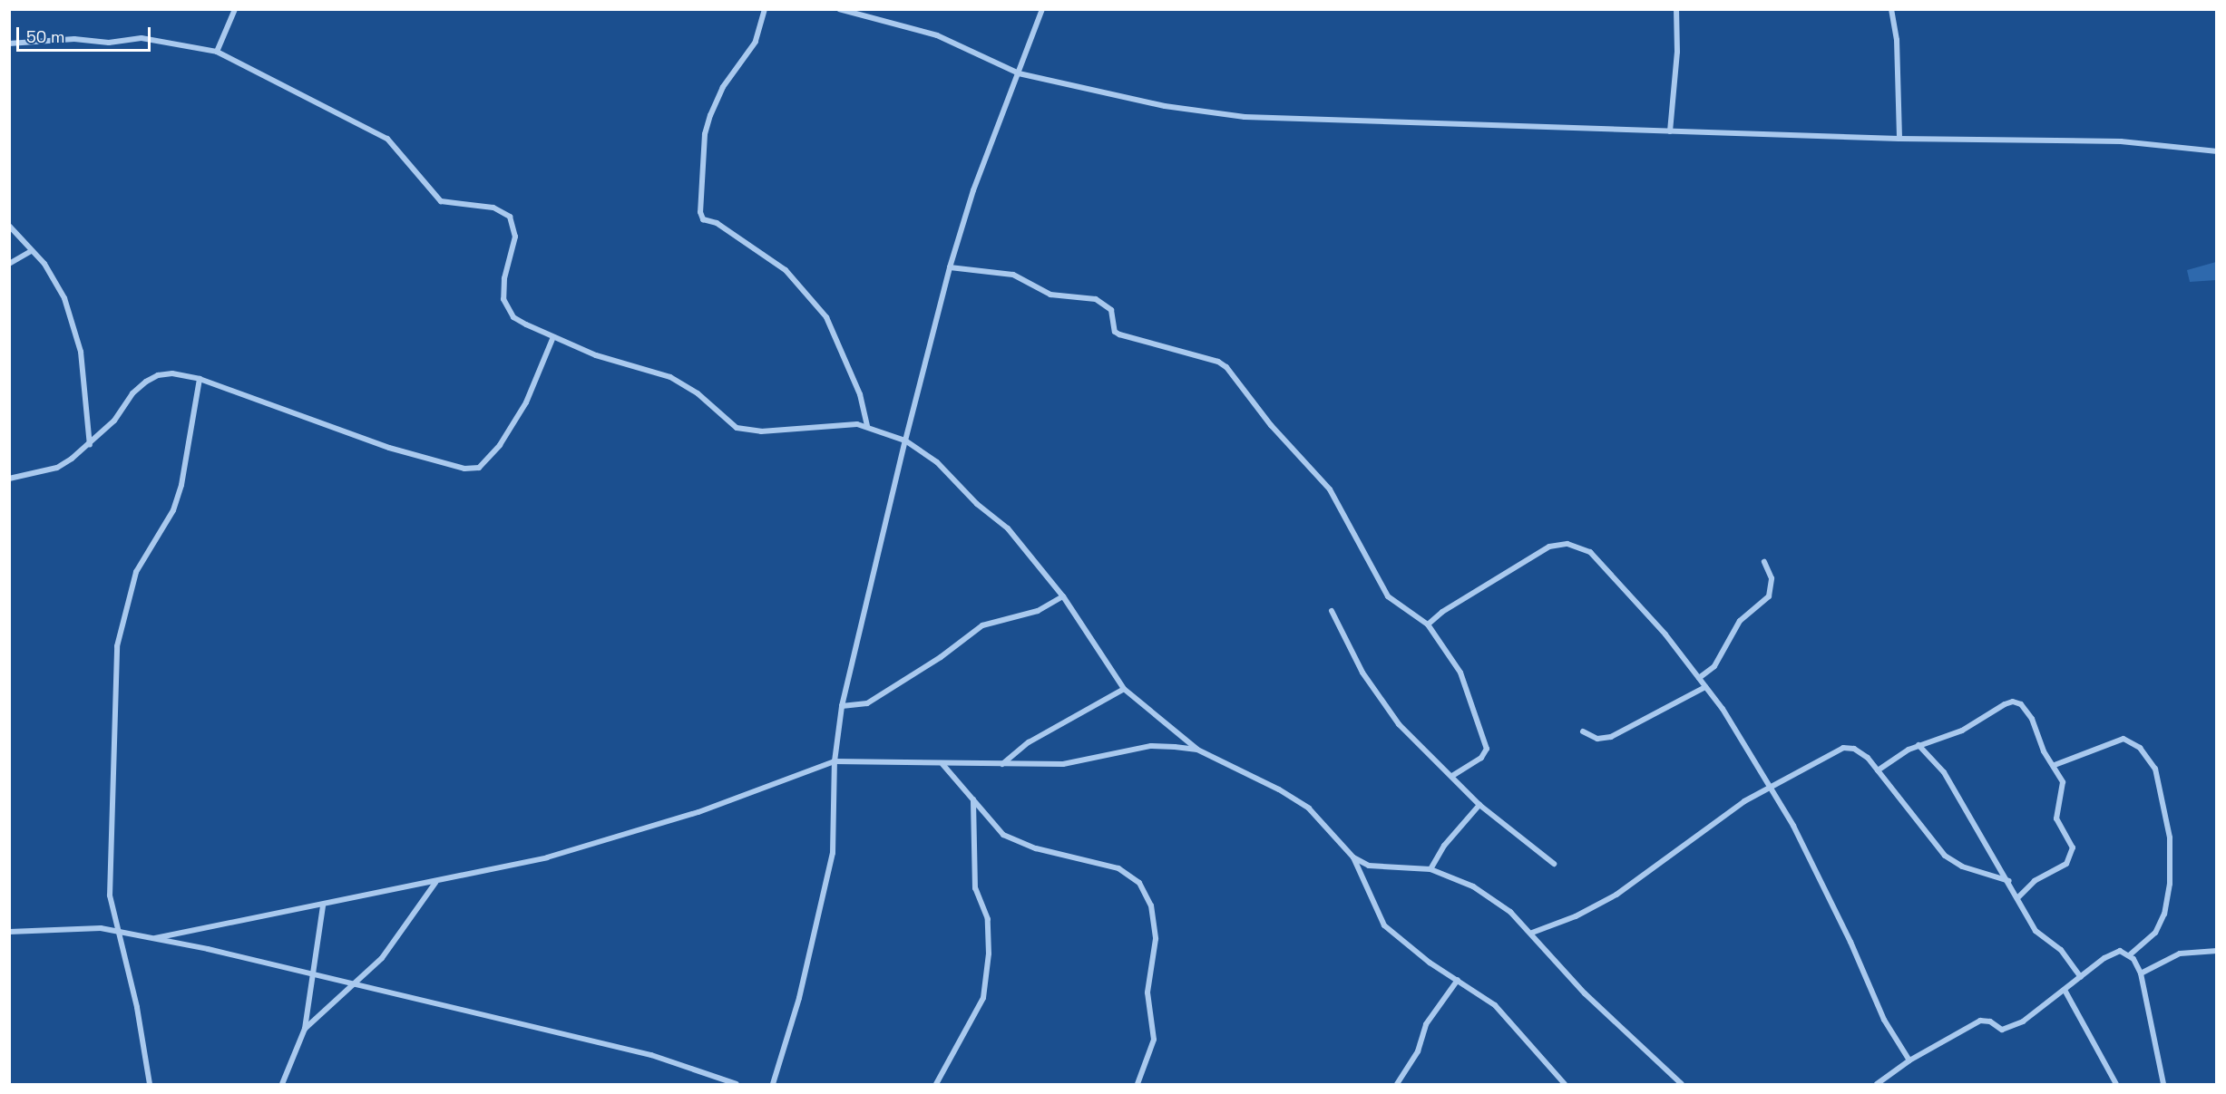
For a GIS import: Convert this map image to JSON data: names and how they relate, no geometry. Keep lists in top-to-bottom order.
{
  "scale_bar": "50 m"
}
